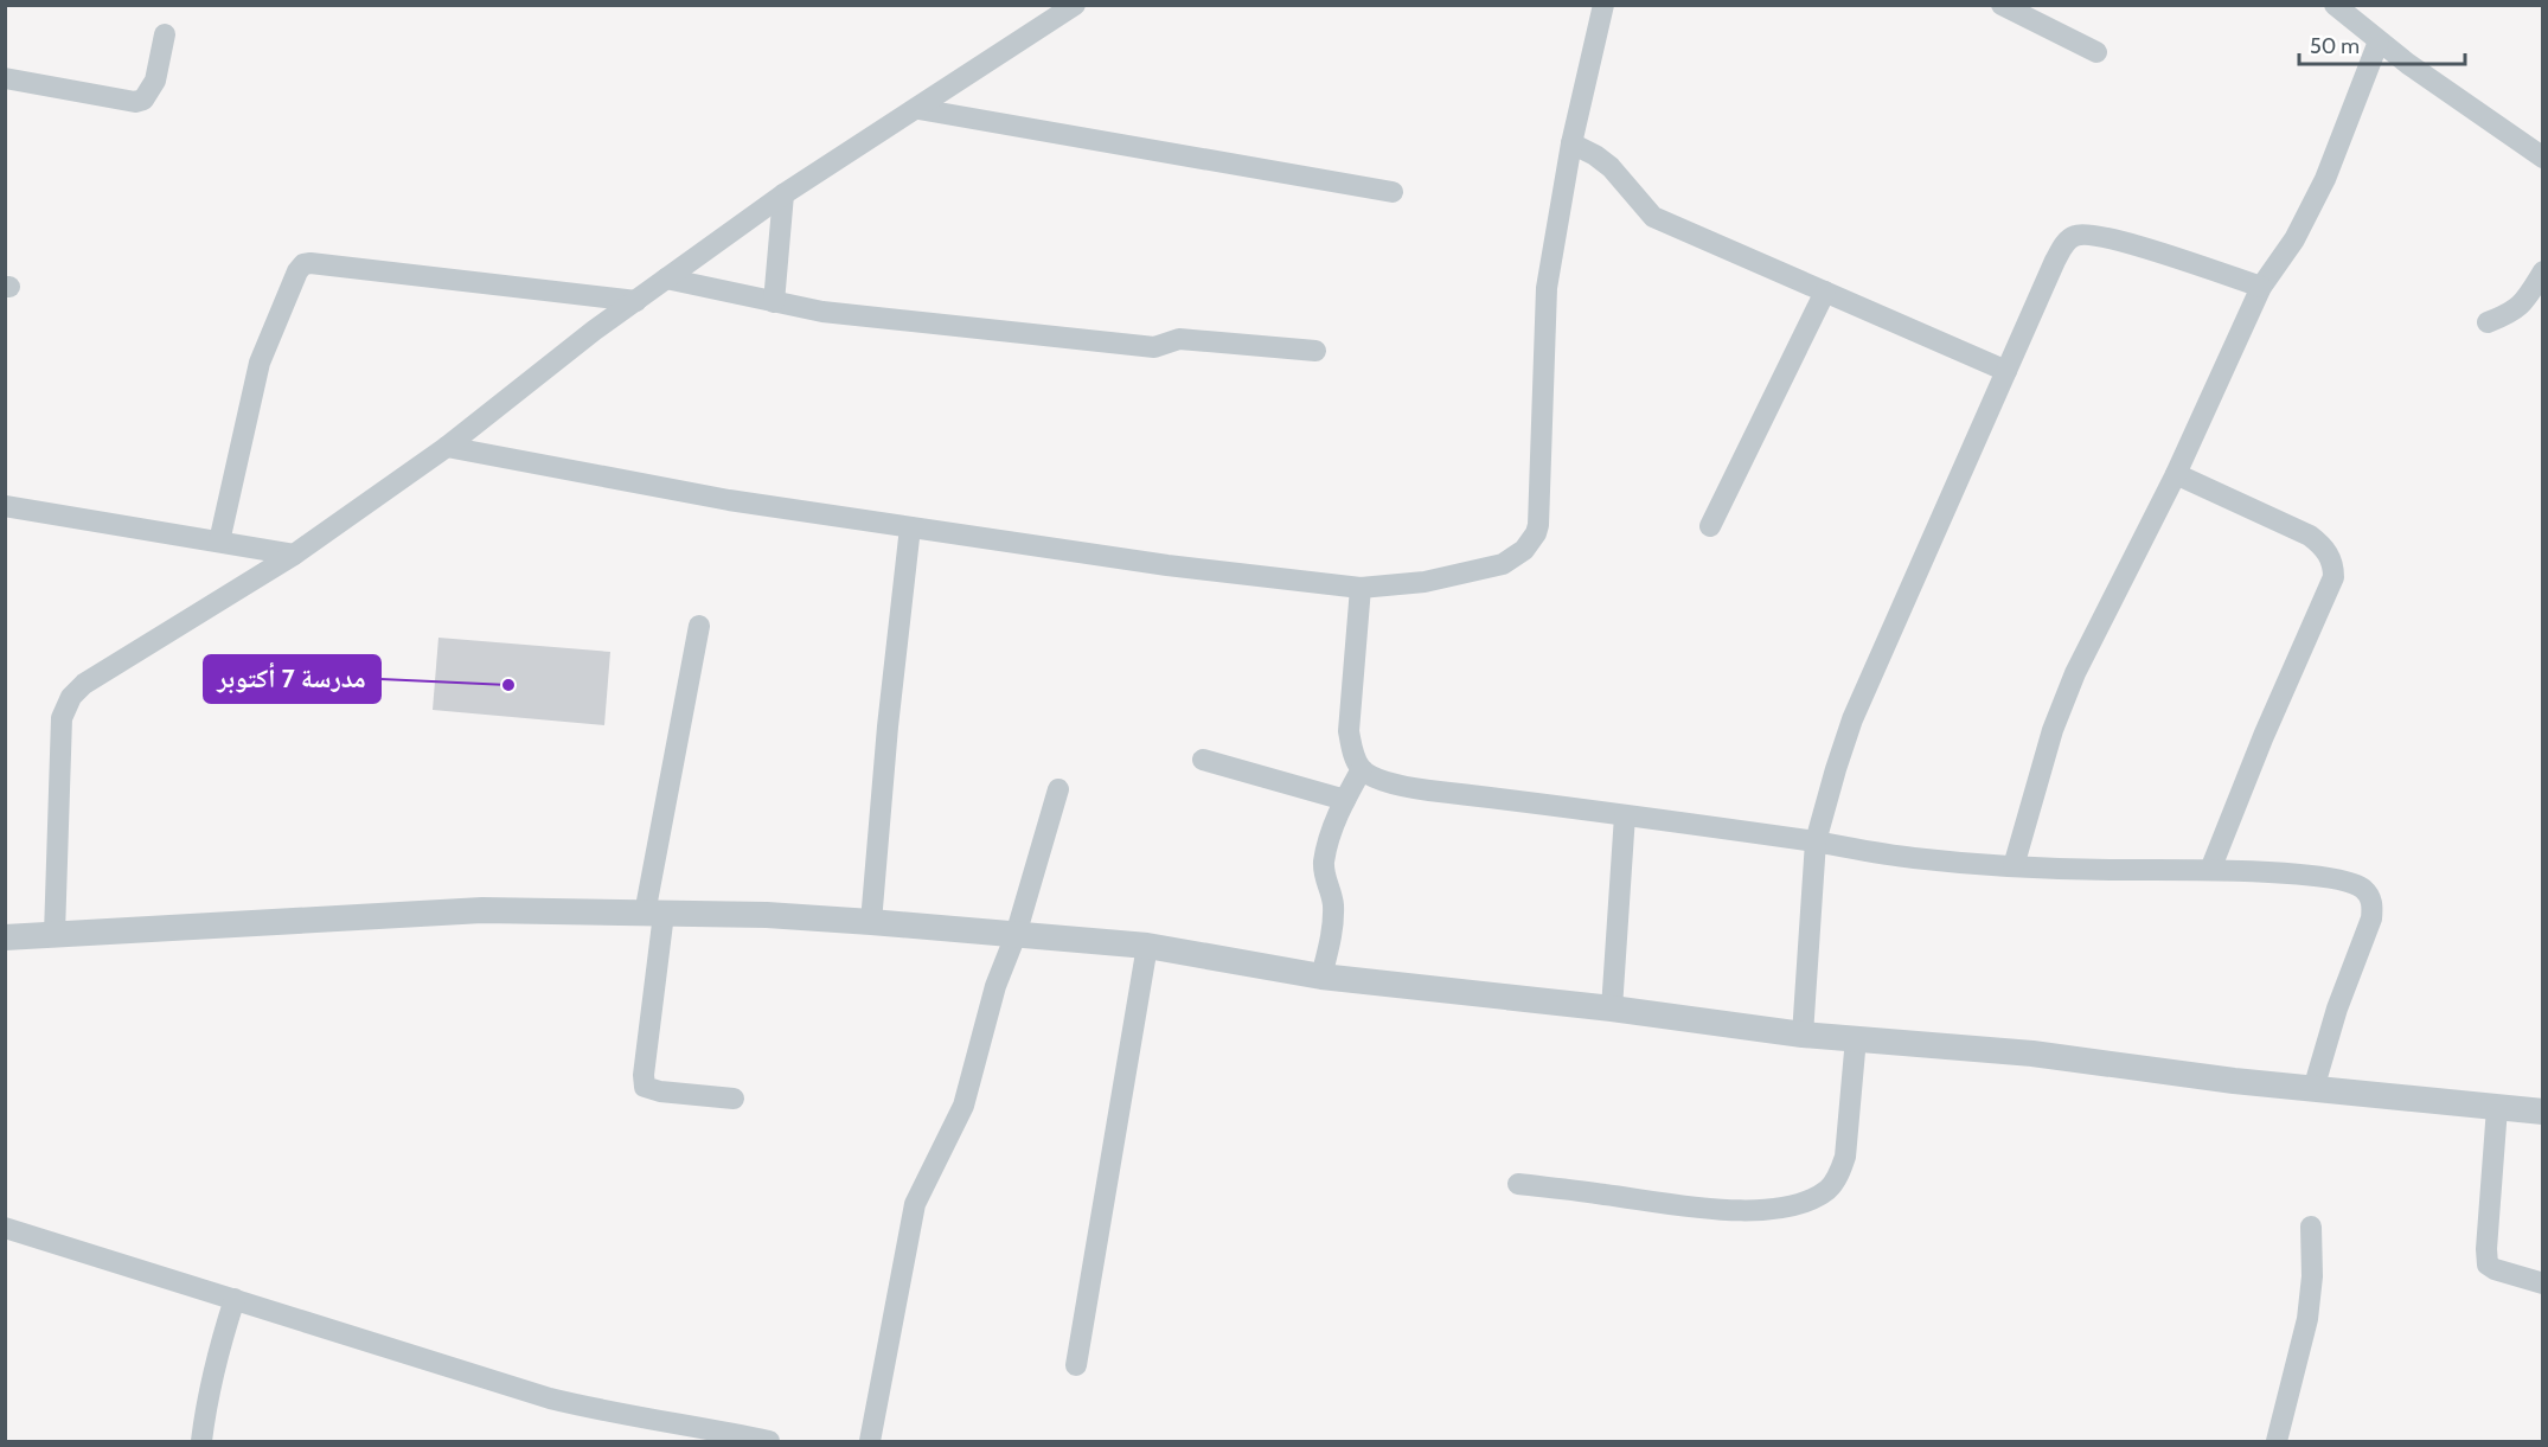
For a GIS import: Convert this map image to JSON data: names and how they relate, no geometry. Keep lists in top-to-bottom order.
{
  "places": ["مدرسة 7 أكتوبر"],
  "scale_bar": "50 m"
}
